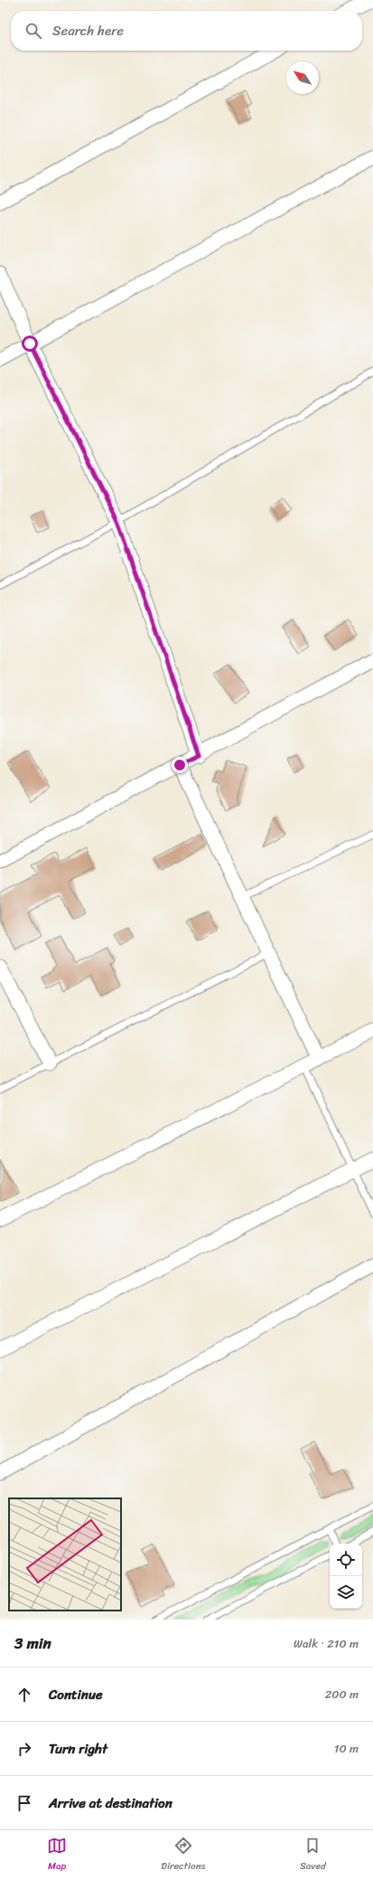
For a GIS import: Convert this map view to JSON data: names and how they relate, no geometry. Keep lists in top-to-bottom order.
{
  "north": "top left",
  "page": {
    "search": "Search here",
    "heading": ["3 min", "Walk · 210 m"],
    "list": [
      ["Continue", "200 m"],
      ["Turn right", "10 m"],
      "Arrive at destination"
    ],
    "nav": ["Map", "Directions", "Saved"]
  }
}
